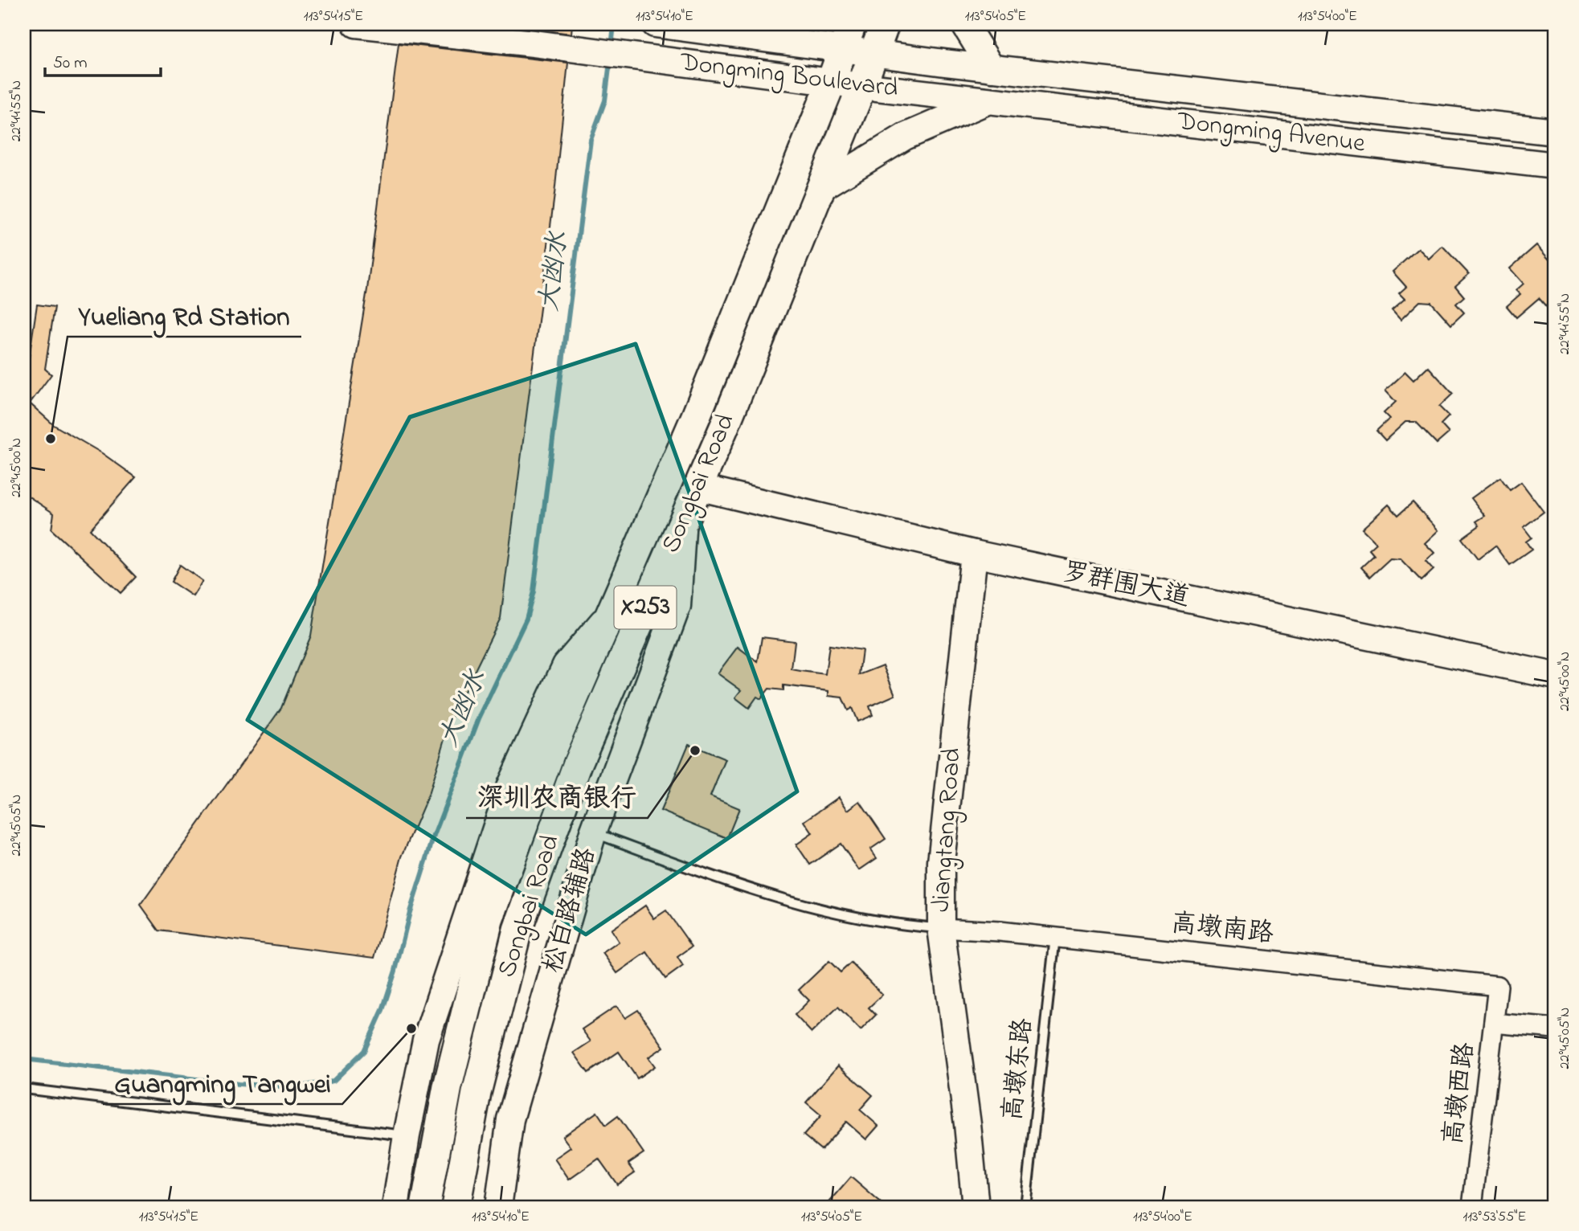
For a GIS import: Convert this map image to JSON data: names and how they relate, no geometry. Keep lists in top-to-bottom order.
{
  "streets": {
    "main road": [
      "Dongming Boulevard",
      "Dongming Avenue",
      "Songbai Road",
      "罗群围大道",
      "X253",
      "Jiangtang Road",
      "松白路辅路"
    ],
    "street": ["高墩南路", "高墩西路"],
    "lane": ["高墩东路"]
  },
  "crossings": [
    ["Dongming Boulevard", "Dongming Avenue"],
    ["Dongming Boulevard", "Songbai Road"],
    ["Songbai Road", "罗群围大道"],
    ["Songbai Road", "松白路辅路"],
    ["罗群围大道", "Jiangtang Road"],
    ["Jiangtang Road", "高墩南路"],
    ["高墩南路", "高墩东路"],
    ["高墩南路", "高墩西路"]
  ],
  "water": ["大凼水"],
  "places": ["Yueliang Rd Station", "深圳农商银行", "Guangming Tangwei"],
  "scale_bar": "50 m",
  "coordinates": [
    "113°54'15\"E",
    "113°54'10\"E",
    "113°54'05\"E",
    "113°54'00\"E",
    "22°44'55\"N",
    "22°45'00\"N",
    "22°45'05\"N",
    "113°53'55\"E"
  ]
}
